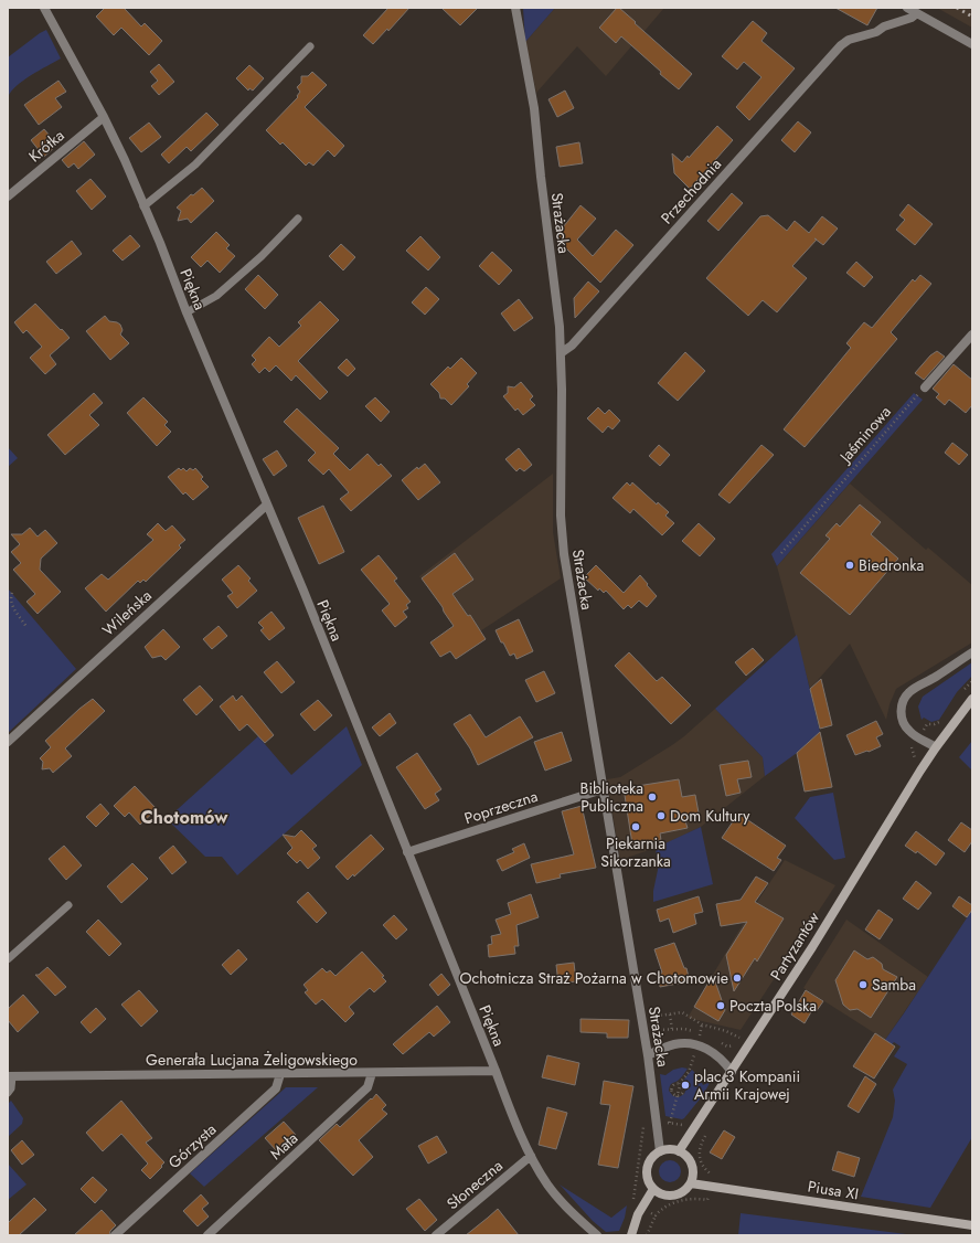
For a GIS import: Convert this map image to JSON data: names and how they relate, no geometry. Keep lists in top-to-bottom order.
{
  "streets": {
    "street": [
      "Krótka",
      "Przechodnia",
      "Strażacka",
      "Piękna",
      "Wileńska",
      "Poprzeczna",
      "Partyzantów",
      "Generała Lucjana Żeligowskiego",
      "Górzysta",
      "Mała",
      "Słoneczna",
      "Piusa XI"
    ],
    "path": ["Jaśminowa"]
  },
  "crossings": [
    ["Krótka", "Piękna"],
    ["Przechodnia", "Strażacka"],
    ["Strażacka", "Poprzeczna"],
    ["Strażacka", "Partyzantów"],
    ["Strażacka", "Piusa XI"],
    ["Piękna", "Wileńska"],
    ["Piękna", "Poprzeczna"],
    ["Piękna", "Generała Lucjana Żeligowskiego"],
    ["Piękna", "Słoneczna"],
    ["Partyzantów", "Piusa XI"],
    ["Generała Lucjana Żeligowskiego", "Górzysta"],
    ["Generała Lucjana Żeligowskiego", "Mała"]
  ],
  "districts": ["Chotomów"],
  "places": [
    "Biedronka",
    "Biblioteka Publiczna",
    "Dom Kultury",
    "Piekarnia Sikorzanka",
    "Ochotnicza Straż Pożarna w Chotomowie",
    "Samba",
    "Poczta Polska",
    "plac 3 Kompanii Armii Krajowej"
  ]
}
